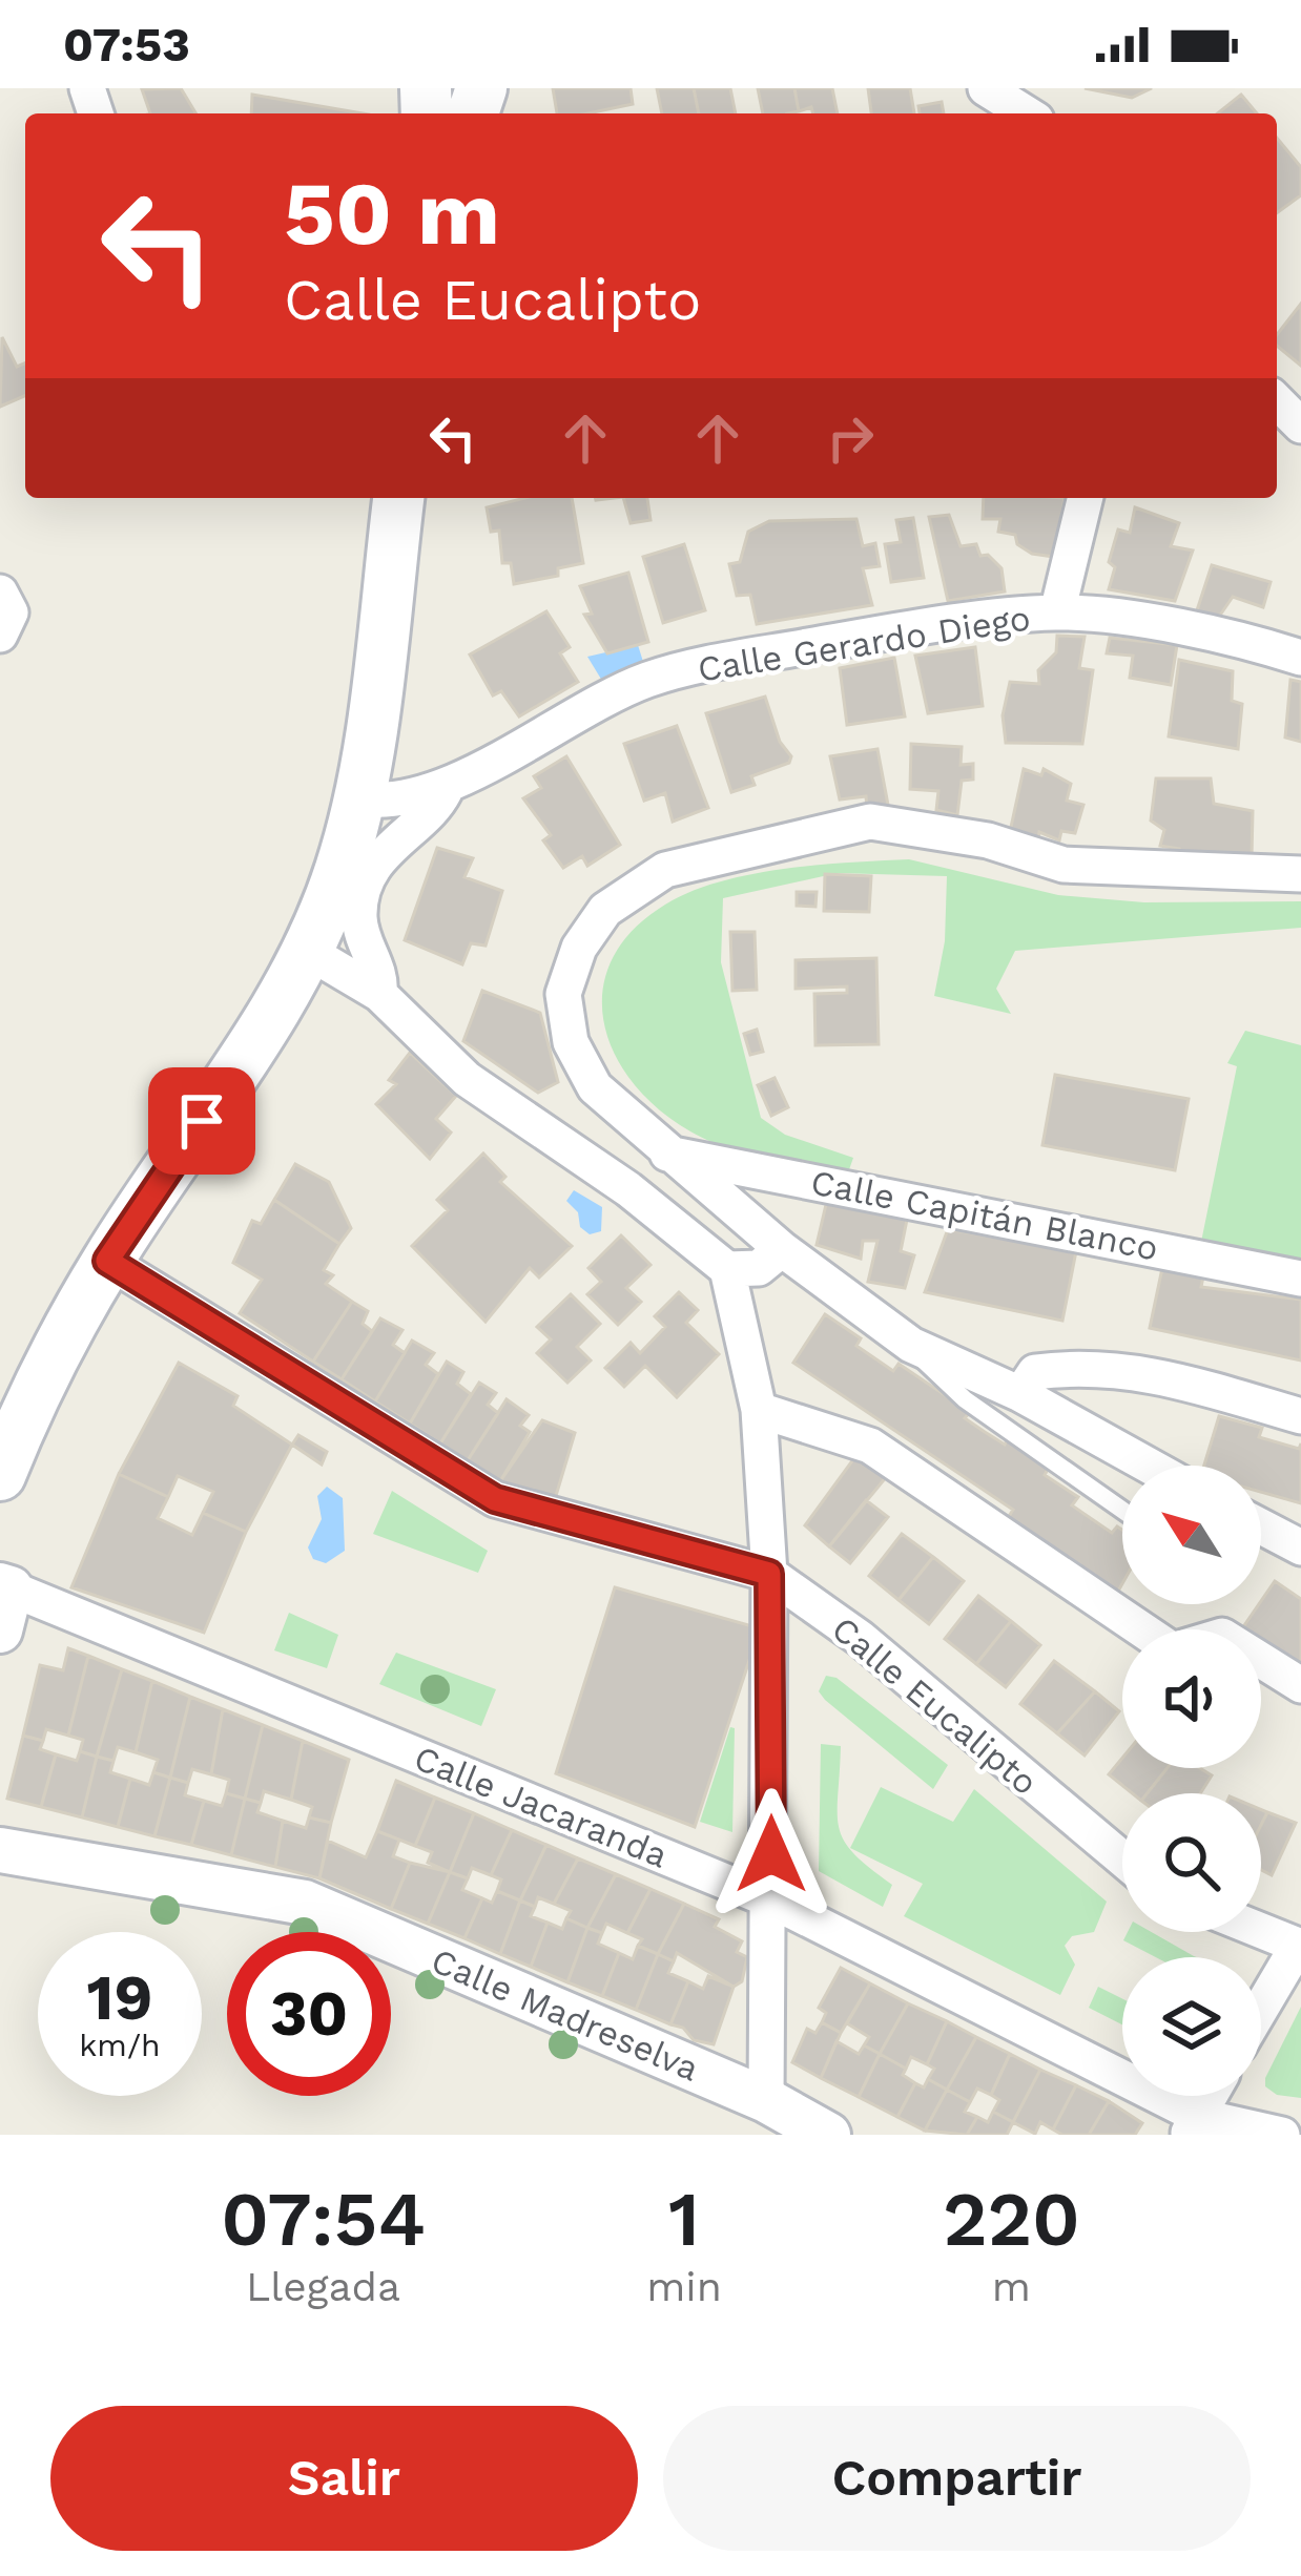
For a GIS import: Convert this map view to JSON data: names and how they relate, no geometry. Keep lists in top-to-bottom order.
{
  "streets": {
    "street": [
      "Calle Gerardo Diego",
      "Calle Capitán Blanco",
      "Calle Eucalipto",
      "Calle Jacaranda",
      "Calle Madreselva"
    ]
  },
  "north": "top left",
  "page": {
    "status": "07:53",
    "turn": ["50 m", "Calle Eucalipto"],
    "speed": "19 km/h",
    "limit": "30",
    "eta": [
      "07:54",
      "Llegada",
      "1",
      "min",
      "220",
      "m"
    ],
    "buttons": ["Salir", "Compartir"]
  }
}
